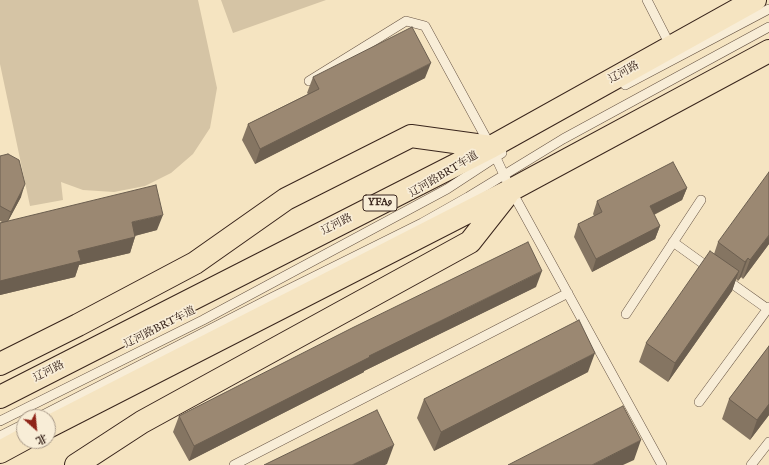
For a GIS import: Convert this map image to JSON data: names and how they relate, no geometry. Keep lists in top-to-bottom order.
{
  "streets": {
    "main road": ["辽河路", "YFA9"],
    "lane": ["辽河路BRT车道"]
  },
  "crossings": [
    ["辽河路", "辽河路BRT车道"]
  ],
  "north": "bottom right"
}
